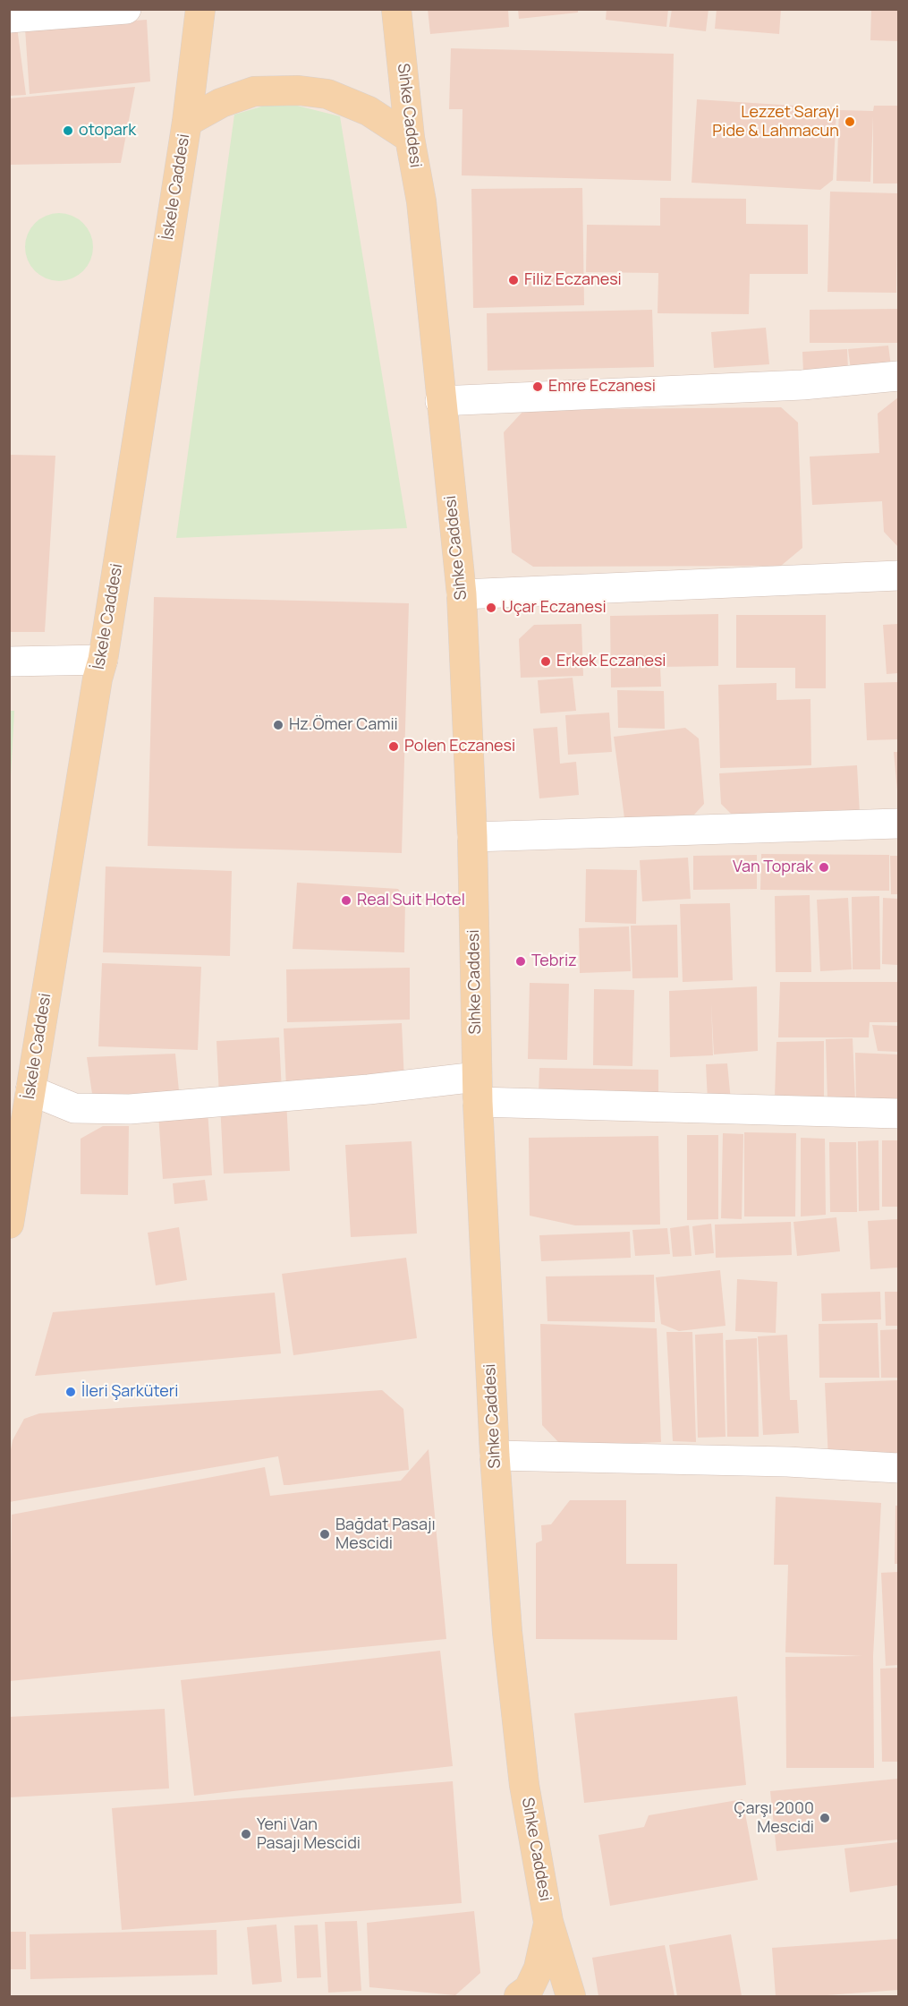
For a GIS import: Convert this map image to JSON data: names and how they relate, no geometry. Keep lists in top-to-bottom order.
{
  "streets": {
    "main road": ["Sıhke Caddesi", "İskele Caddesi"]
  },
  "places": [
    "Lezzet Sarayi Pide & Lahmacun",
    "otopark",
    "Filiz Eczanesi",
    "Emre Eczanesi",
    "Uçar Eczanesi",
    "Erkek Eczanesi",
    "Hz.Ömer Camii",
    "Polen Eczanesi",
    "Van Toprak",
    "Real Suit Hotel",
    "Tebriz",
    "İleri Şarküteri",
    "Bağdat Pasajı Mescidi",
    "Çarşı 2000 Mescidi",
    "Yeni Van Pasajı Mescidi"
  ]
}
